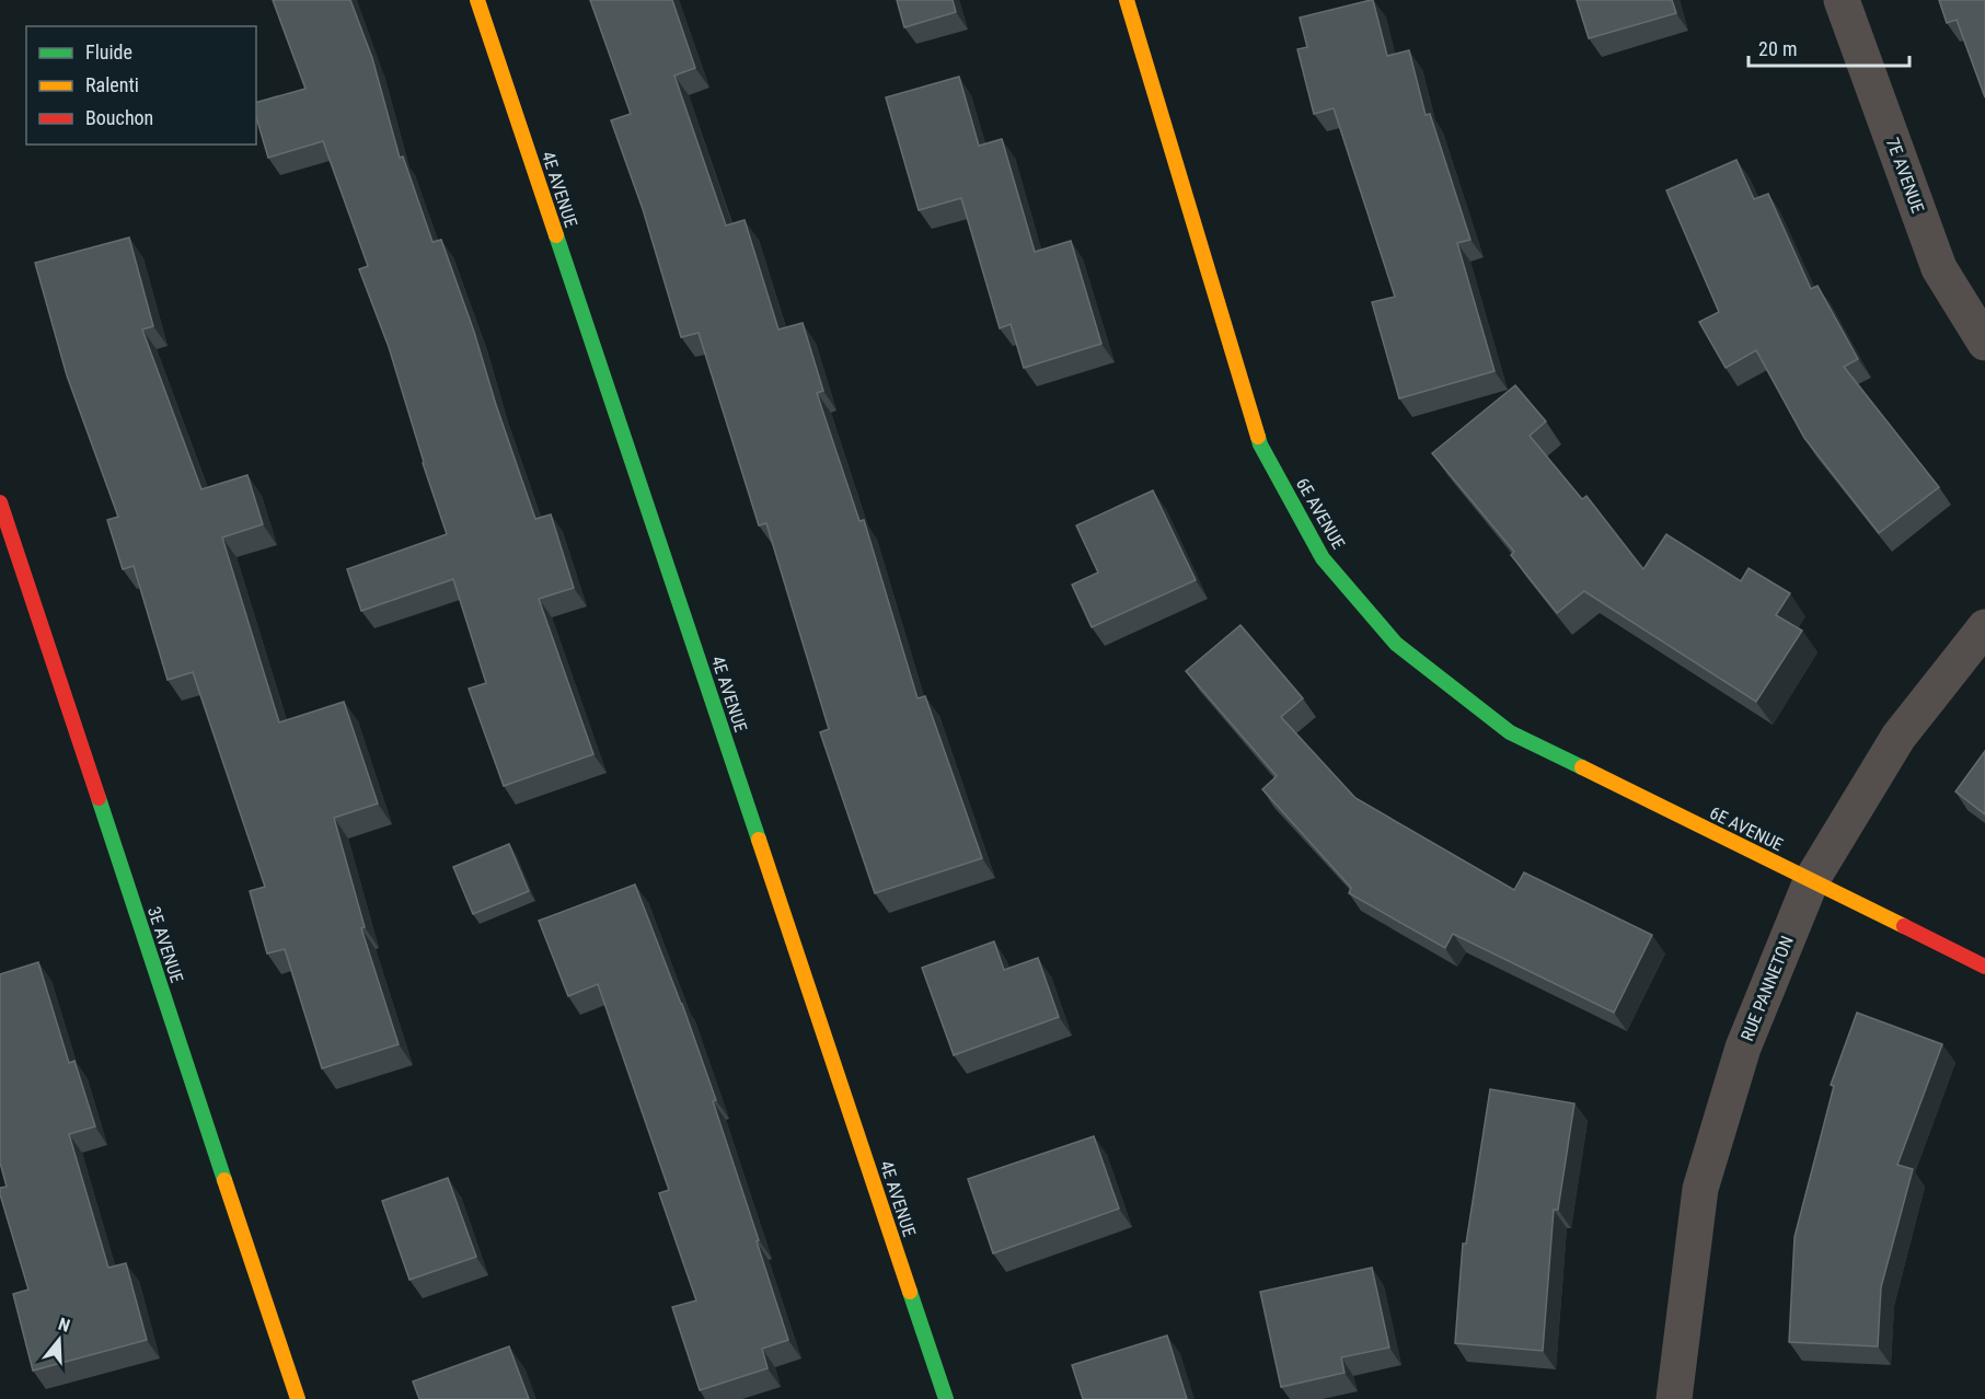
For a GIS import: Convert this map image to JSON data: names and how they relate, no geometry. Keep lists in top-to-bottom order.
{
  "streets": {
    "street": [
      "7E AVENUE",
      "4E AVENUE",
      "6E AVENUE",
      "3E AVENUE",
      "RUE PANNETON"
    ]
  },
  "crossings": [
    ["6E AVENUE", "RUE PANNETON"]
  ],
  "legend": ["Fluide", "Ralenti", "Bouchon"],
  "scale_bar": "20 m",
  "north": "top"
}
